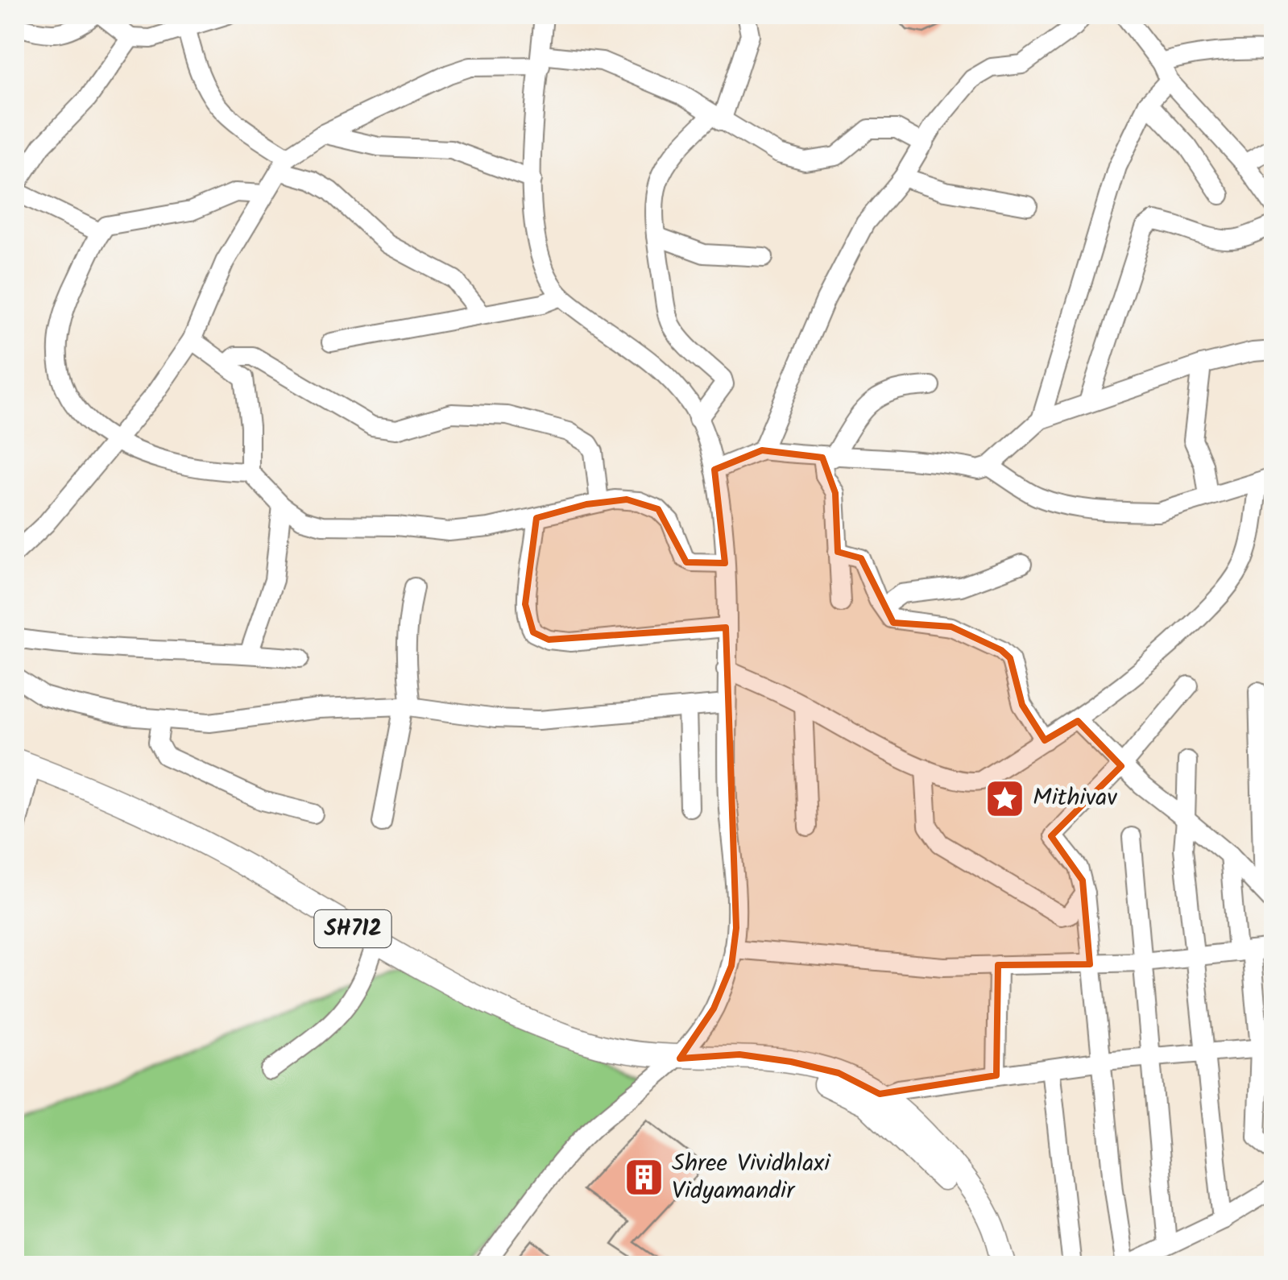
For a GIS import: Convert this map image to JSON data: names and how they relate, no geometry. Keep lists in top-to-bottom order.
{
  "streets": {
    "main road": ["SH712"]
  },
  "places": {
    "place": ["Mithivav"],
    "building": ["Shree Vividhlaxi Vidyamandir"]
  }
}
